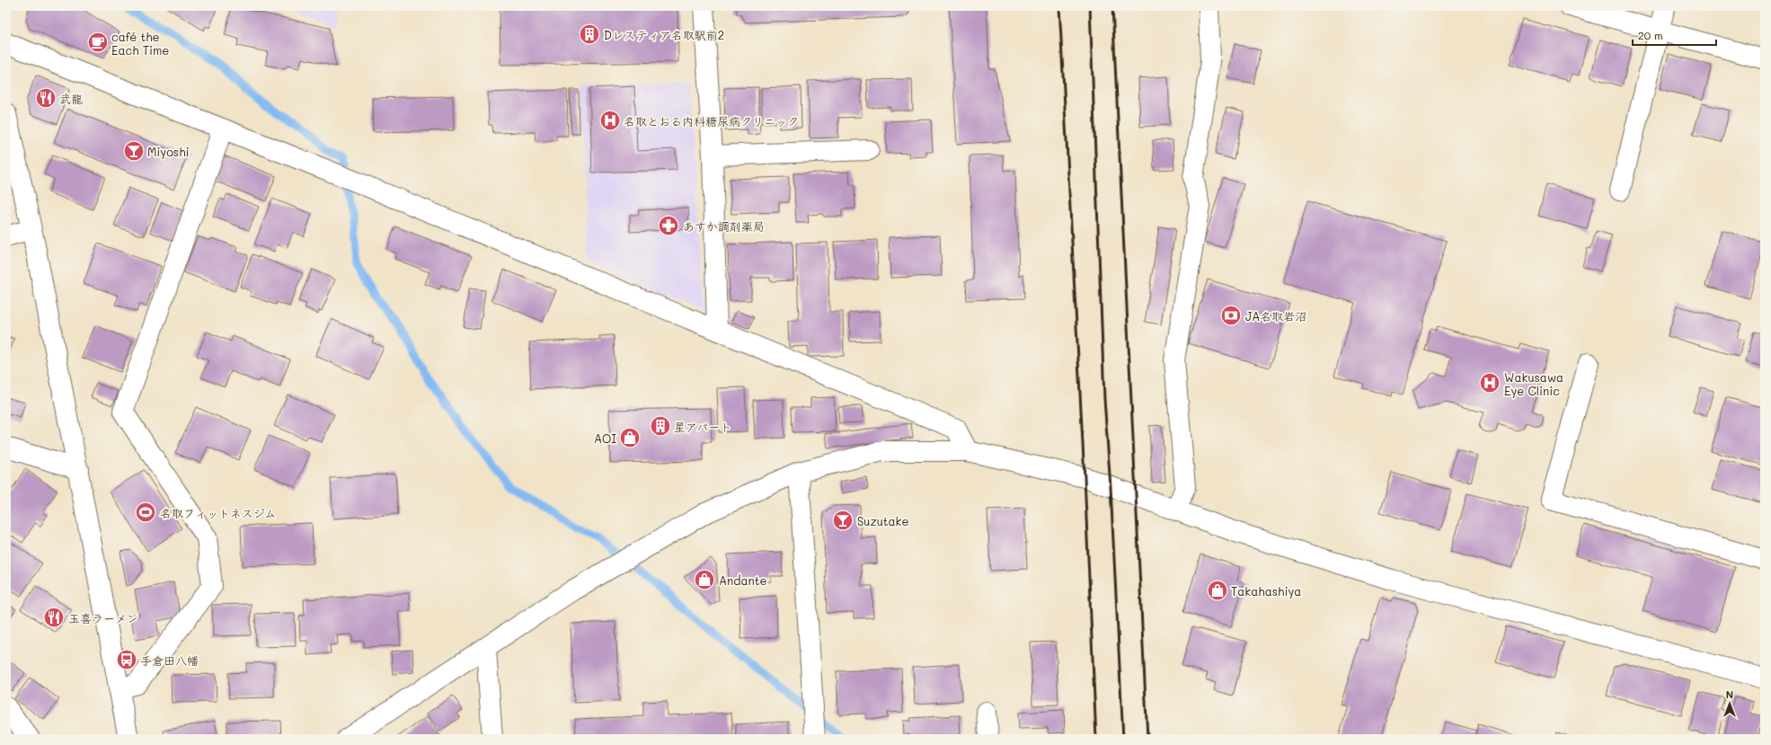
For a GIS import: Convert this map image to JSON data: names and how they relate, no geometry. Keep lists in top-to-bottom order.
{
  "places": {
    "building": ["Dレスティア名取駅前2", "星アパート"],
    "cafe": ["café the Each Time"],
    "restaurant": ["武龍", "玉喜ラーメン"],
    "hospital": ["名取とおる内科糖尿病クリニック", "Wakusawa Eye Clinic"],
    "bar": ["Miyoshi", "Suzutake"],
    "pharmacy": ["あすか調剤薬局"],
    "bank": ["JA名取岩沼"],
    "shop": ["AOI", "Andante", "Takahashiya"],
    "sports": ["名取フィットネスジム"],
    "bus stop": ["手倉田八幡"]
  },
  "scale_bar": "20 m",
  "north": "top"
}
